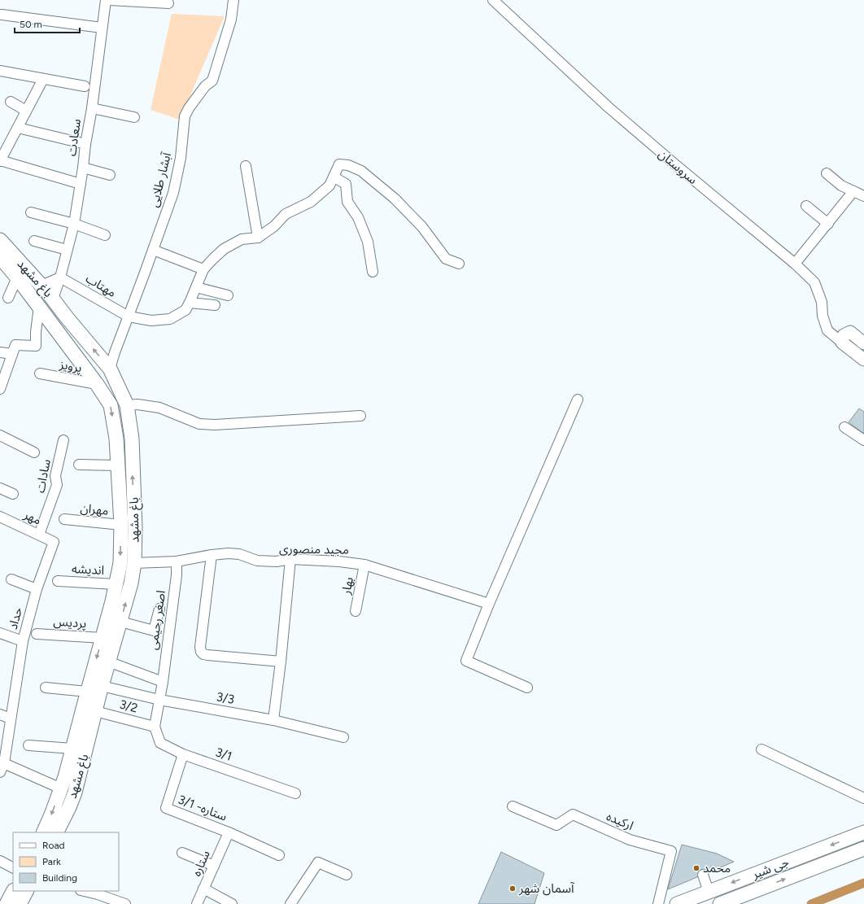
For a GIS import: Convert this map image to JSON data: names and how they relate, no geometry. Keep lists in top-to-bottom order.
{
  "streets": {
    "main road": ["باغ مشهد", "جی شیر"],
    "street": [
      "سعادت",
      "سروستان",
      "آبشار طلایی",
      "مهتاب",
      "پرویز",
      "سادات",
      "مهران",
      "مهر",
      "مجید منصوری",
      "اندیشه",
      "بهار",
      "حداد",
      "اصغر رحیمی",
      "پردیس",
      "3/3",
      "3/2",
      "3/1",
      "ستاره- 3/1",
      "ارکیده",
      "ستاره"
    ]
  },
  "crossings": [
    ["سعادت", "باغ مشهد"],
    ["سعادت", "مهتاب"],
    ["آبشار طلایی", "باغ مشهد"],
    ["آبشار طلایی", "مهتاب"],
    ["باغ مشهد", "پرویز"],
    ["باغ مشهد", "مهران"],
    ["باغ مشهد", "مجید منصوری"],
    ["باغ مشهد", "اندیشه"],
    ["باغ مشهد", "حداد"],
    ["باغ مشهد", "پردیس"],
    ["باغ مشهد", "3/3"],
    ["باغ مشهد", "3/2"],
    ["سادات", "مهر"],
    ["مهر", "حداد"],
    ["مجید منصوری", "بهار"],
    ["مجید منصوری", "اصغر رحیمی"],
    ["اصغر رحیمی", "3/3"],
    ["اصغر رحیمی", "3/2"],
    ["اصغر رحیمی", "3/1"],
    ["3/2", "3/1"],
    ["3/1", "ستاره- 3/1"],
    ["ستاره- 3/1", "ستاره"]
  ],
  "places": ["محمد", "آسمان شهر"],
  "legend": ["Road", "Park", "Building"],
  "scale_bar": "50 m"
}
